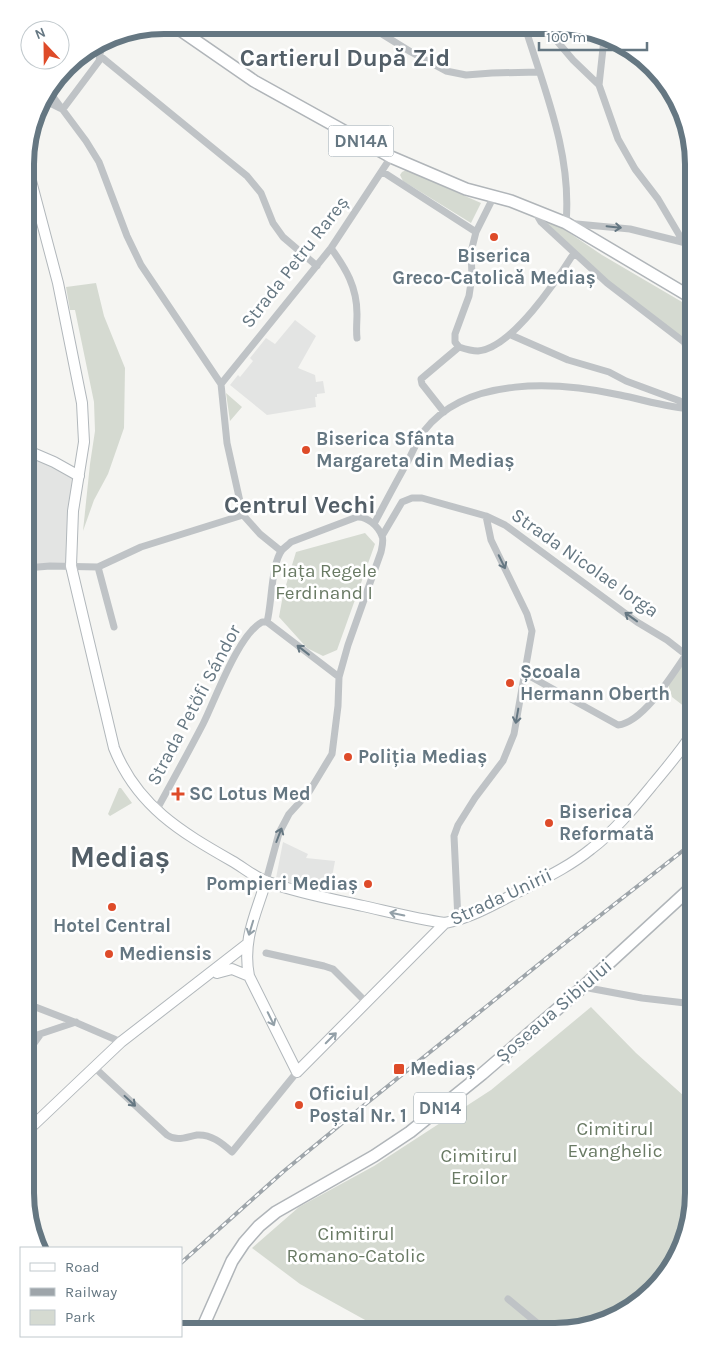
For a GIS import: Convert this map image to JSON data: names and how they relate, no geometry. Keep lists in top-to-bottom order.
{
  "streets": {
    "main road": [
      "DN14A",
      "Strada Unirii",
      "Șoseaua Sibiului",
      "DN14"
    ],
    "street": ["Strada Petru Rareș", "Strada Nicolae Iorga", "Strada Petőfi Sándor"]
  },
  "crossings": [
    ["DN14A", "Strada Petru Rareș"]
  ],
  "one_way": ["Strada Nicolae Iorga"],
  "districts": ["Cartierul După Zid", "Centrul Vechi", "Mediaș"],
  "parks": [
    "Piața Regele Ferdinand I",
    "Cimitirul Evanghelic",
    "Cimitirul Eroilor",
    "Cimitirul Romano-Catolic"
  ],
  "places": {
    "other": [
      "Biserica Greco-Catolică Mediaș",
      "Biserica Sfânta Margareta din Mediaș",
      "Școala Hermann Oberth",
      "Poliția Mediaș",
      "Biserica Reformată",
      "Pompieri Mediaș",
      "Hotel Central",
      "Mediensis",
      "Oficiul Poștal Nr. 1"
    ],
    "health": ["SC Lotus Med"],
    "transit": ["Mediaș"]
  },
  "legend": ["Road", "Railway", "Park"],
  "scale_bar": "100 m",
  "north": "top"
}
